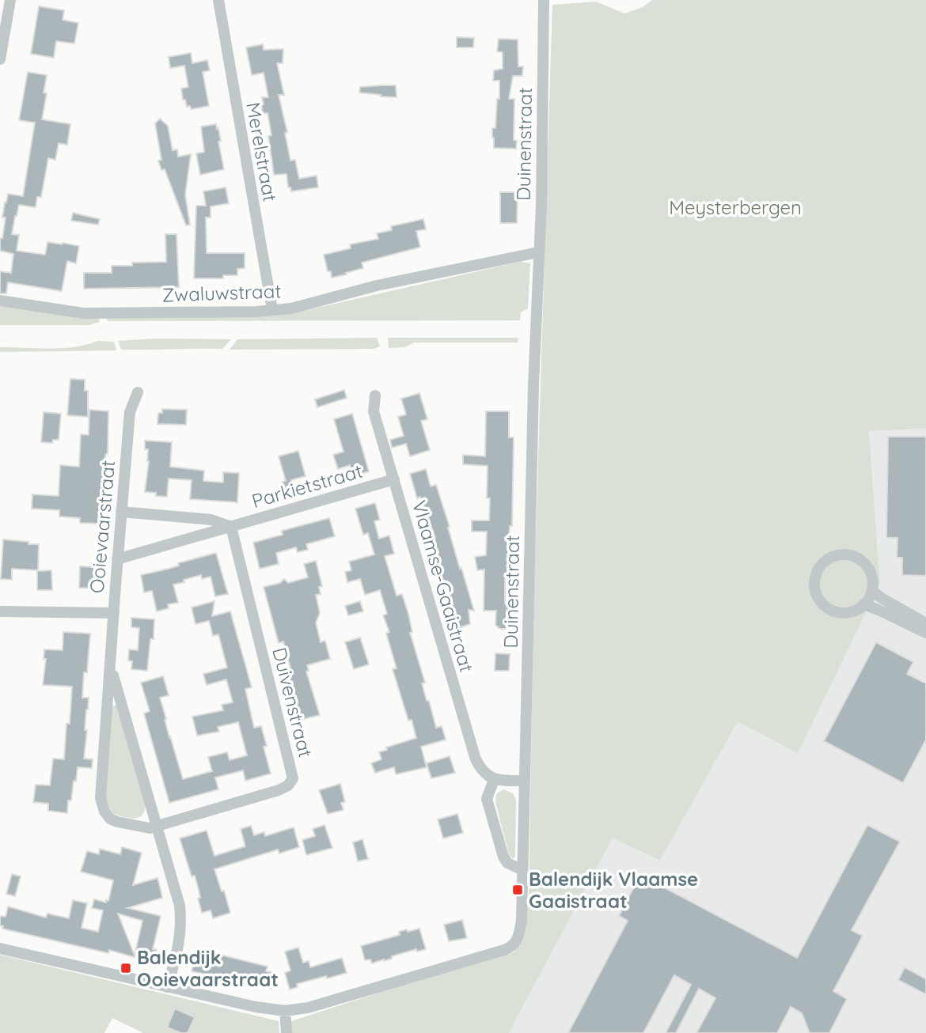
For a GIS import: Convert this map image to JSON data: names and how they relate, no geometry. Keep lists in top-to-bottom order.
{
  "streets": {
    "street": [
      "Duinenstraat",
      "Merelstraat",
      "Zwaluwstraat",
      "Parkietstraat",
      "Ooievaarstraat",
      "Vlaamse-Gaaistraat",
      "Duivenstraat"
    ]
  },
  "crossings": [
    ["Duinenstraat", "Zwaluwstraat"],
    ["Duinenstraat", "Ooievaarstraat"],
    ["Merelstraat", "Zwaluwstraat"],
    ["Parkietstraat", "Ooievaarstraat"],
    ["Parkietstraat", "Vlaamse-Gaaistraat"],
    ["Parkietstraat", "Duivenstraat"],
    ["Ooievaarstraat", "Duivenstraat"]
  ],
  "parks": ["Meysterbergen"],
  "places": {
    "transit": ["Balendijk Vlaamse Gaaistraat", "Balendijk Ooievaarstraat"]
  }
}
